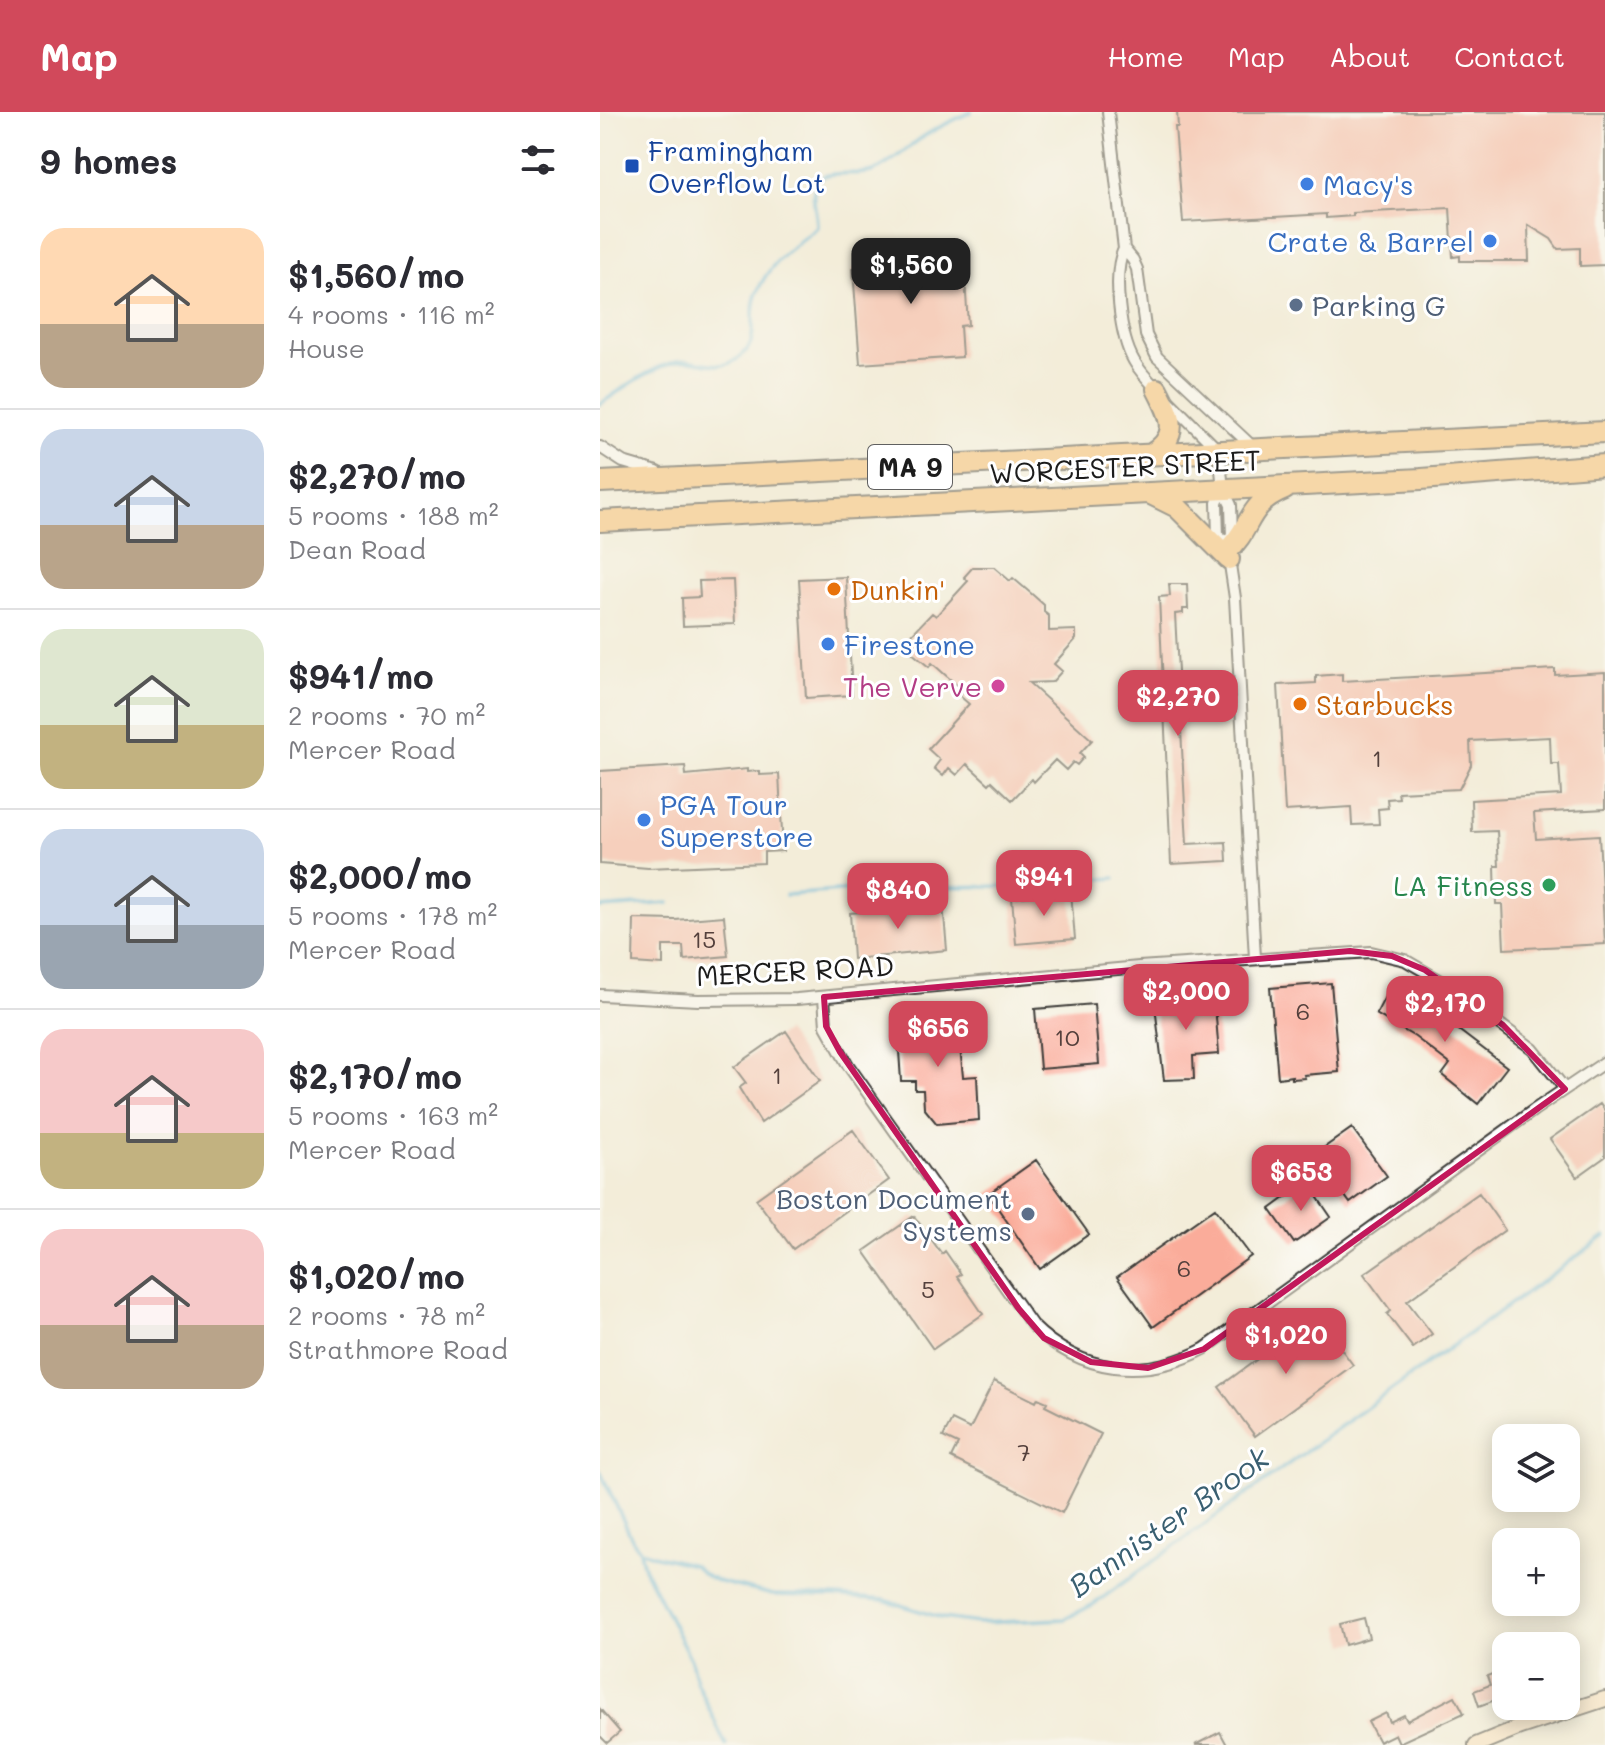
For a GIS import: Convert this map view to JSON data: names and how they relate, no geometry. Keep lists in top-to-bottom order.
{
  "streets": {
    "highway": ["WORCESTER STREET", "MA 9"],
    "street": ["MERCER ROAD"]
  },
  "water": ["Bannister Brook"],
  "places": {
    "transit": ["Framingham Overflow Lot"],
    "other": [
      "Macy's",
      "Crate & Barrel",
      "Parking G",
      "Dunkin'",
      "Firestone",
      "The Verve",
      "Starbucks",
      "PGA Tour Superstore",
      "LA Fitness",
      "Boston Document Systems"
    ]
  },
  "house_numbers": [
    "1",
    "15",
    "6",
    "10",
    "1",
    "6",
    "5",
    "7"
  ],
  "page": {
    "header": "Map",
    "nav": [
      "Home",
      "Map",
      "About",
      "Contact"
    ],
    "heading": "9 homes",
    "list": [
      {
        "name": "$1,560/mo",
        "note": "4 rooms · 116 m² · House"
      },
      {
        "name": "$2,270/mo",
        "note": "5 rooms · 188 m² · Dean Road"
      },
      {
        "name": "$941/mo",
        "note": "2 rooms · 70 m² · Mercer Road"
      },
      {
        "name": "$2,000/mo",
        "note": "5 rooms · 178 m² · Mercer Road"
      },
      {
        "name": "$2,170/mo",
        "note": "5 rooms · 163 m² · Mercer Road"
      },
      {
        "name": "$1,020/mo",
        "note": "2 rooms · 78 m² · Strathmore Road"
      }
    ],
    "price": [
      "$1,560",
      "$2,270",
      "$941",
      "$840",
      "$2,000",
      "$2,170",
      "$656",
      "$653",
      "$1,020"
    ],
    "map_buttons": ["+", "−"]
  }
}
